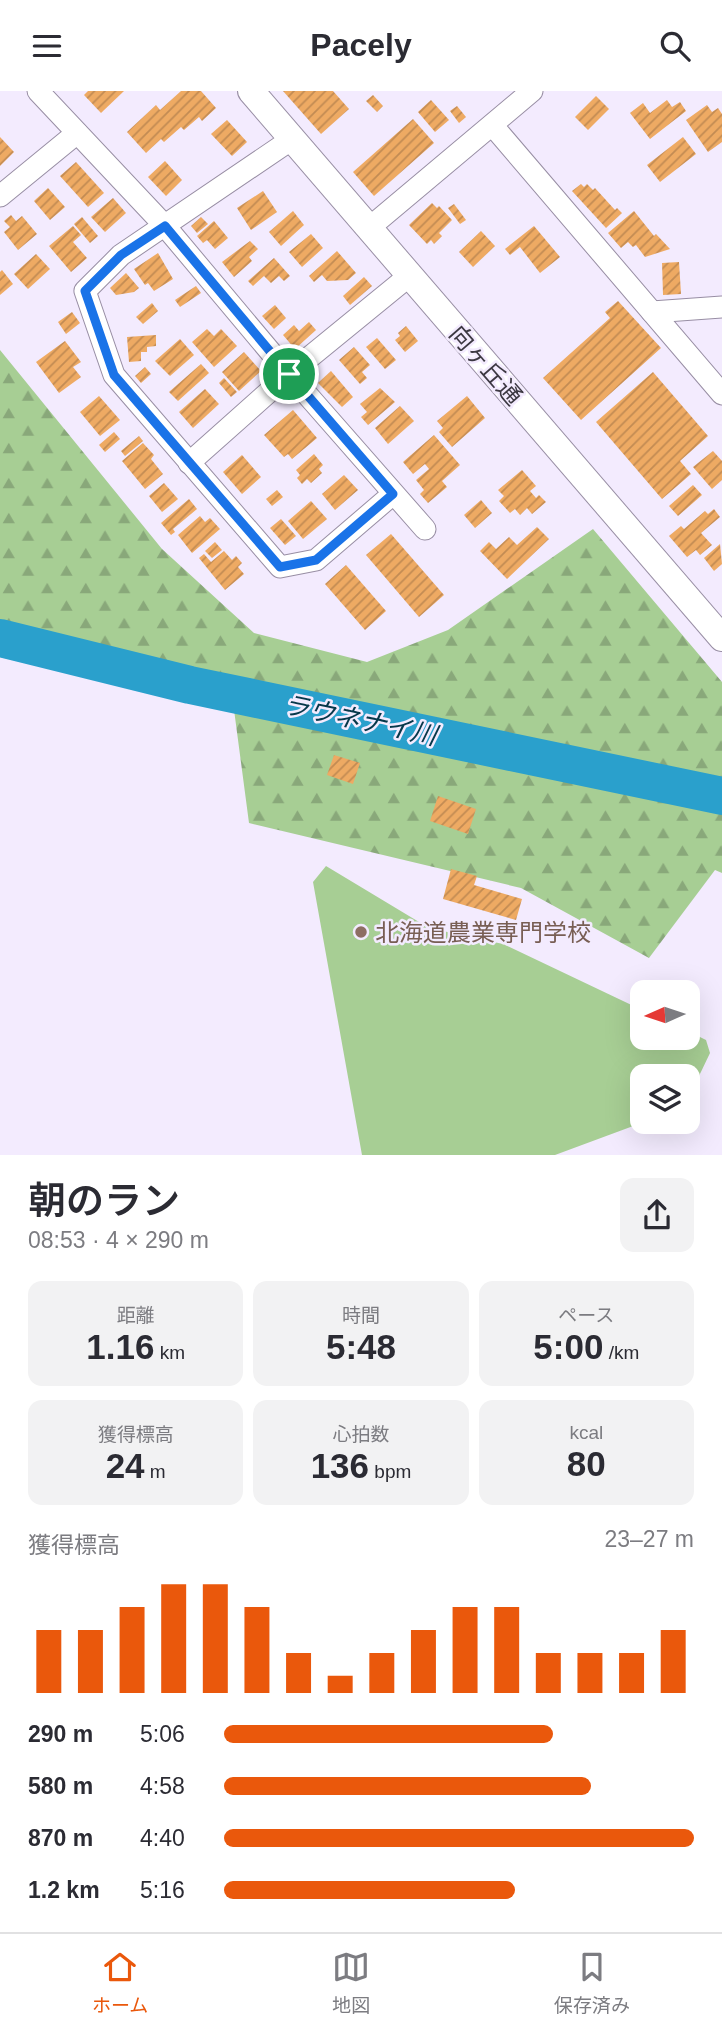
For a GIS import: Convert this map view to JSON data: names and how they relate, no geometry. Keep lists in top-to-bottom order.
{
  "streets": {
    "street": ["向ヶ丘通"]
  },
  "water": ["ラウネナイ川"],
  "places": ["北海道農業専門学校"],
  "north": "left",
  "page": {
    "header": "Pacely",
    "heading": ["朝のラン", "08:53 · 4 × 290 m"],
    "stats": [
      ["距離", "1.16 km"],
      ["時間", "5:48"],
      ["ペース", "5:00 /km"],
      ["獲得標高", "24 m"],
      ["心拍数", "136 bpm"],
      ["kcal", "80"]
    ],
    "chart": ["獲得標高", "23–27 m"],
    "list": [
      {
        "name": "290 m",
        "note": "5:06"
      },
      {
        "name": "580 m",
        "note": "4:58"
      },
      {
        "name": "870 m",
        "note": "4:40"
      },
      {
        "name": "1.2 km",
        "note": "5:16"
      }
    ],
    "tabs": ["ホーム", "地図", "保存済み"]
  }
}
